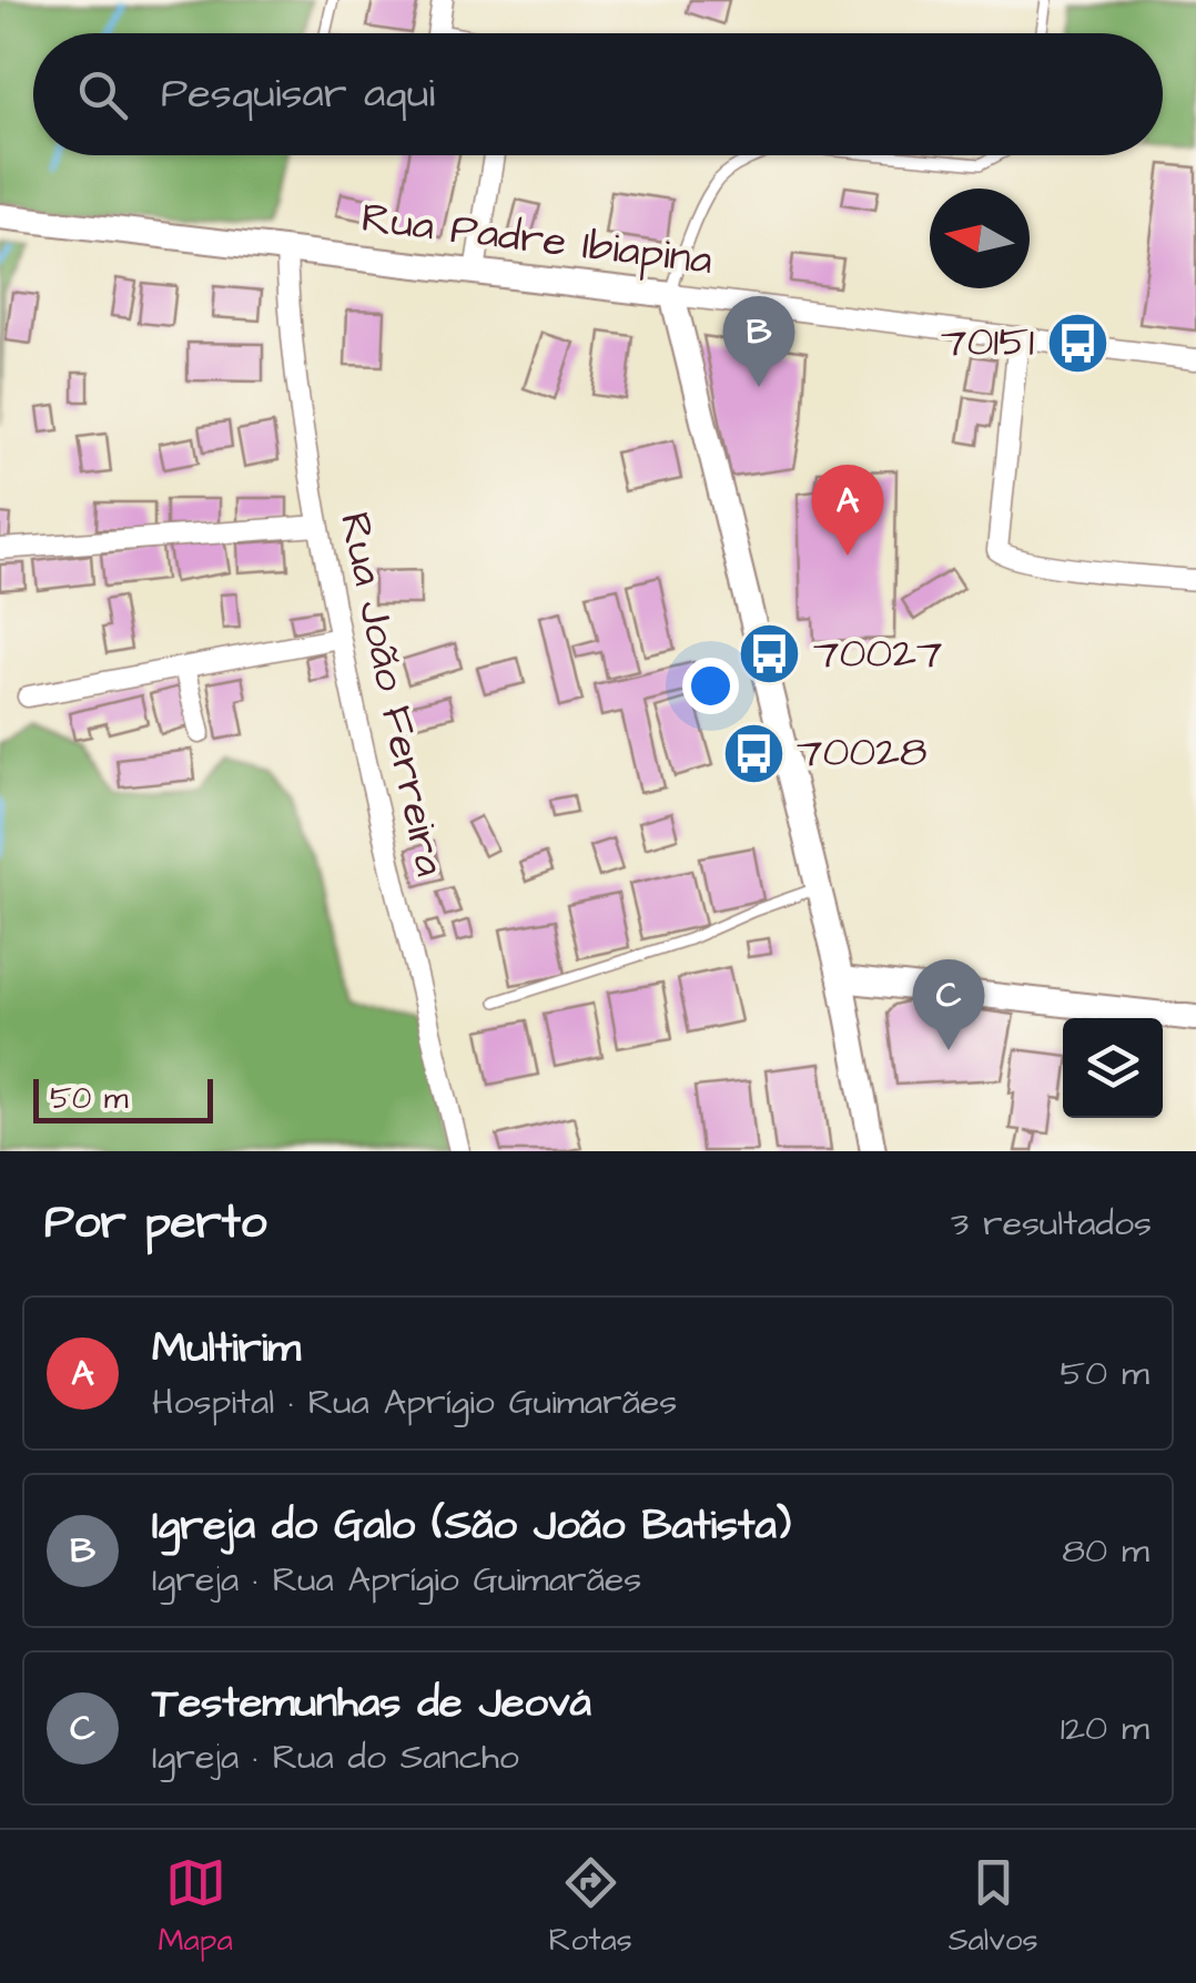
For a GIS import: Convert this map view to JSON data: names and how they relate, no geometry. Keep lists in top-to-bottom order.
{
  "streets": {
    "street": ["Rua Padre Ibiapina", "Rua João Ferreira"]
  },
  "crossings": [
    ["Rua Padre Ibiapina", "Rua João Ferreira"]
  ],
  "places": {
    "bus stop": ["70151", "70027", "70028"]
  },
  "scale_bar": "50 m",
  "north": "left",
  "page": {
    "search": "Pesquisar aqui",
    "pins": ["B", "A", "C"],
    "scale": "50 m",
    "heading": ["Por perto", "3 resultados"],
    "list": [
      {
        "mark": "A",
        "name": "Multirim",
        "note": "Hospital · Rua Aprígio Guimarães",
        "value": "50 m"
      },
      {
        "mark": "B",
        "name": "Igreja do Galo (São João Batista)",
        "note": "Igreja · Rua Aprígio Guimarães",
        "value": "80 m"
      },
      {
        "mark": "C",
        "name": "Testemunhas de Jeová",
        "note": "Igreja · Rua do Sancho",
        "value": "120 m"
      }
    ],
    "nav": ["Mapa", "Rotas", "Salvos"]
  }
}
